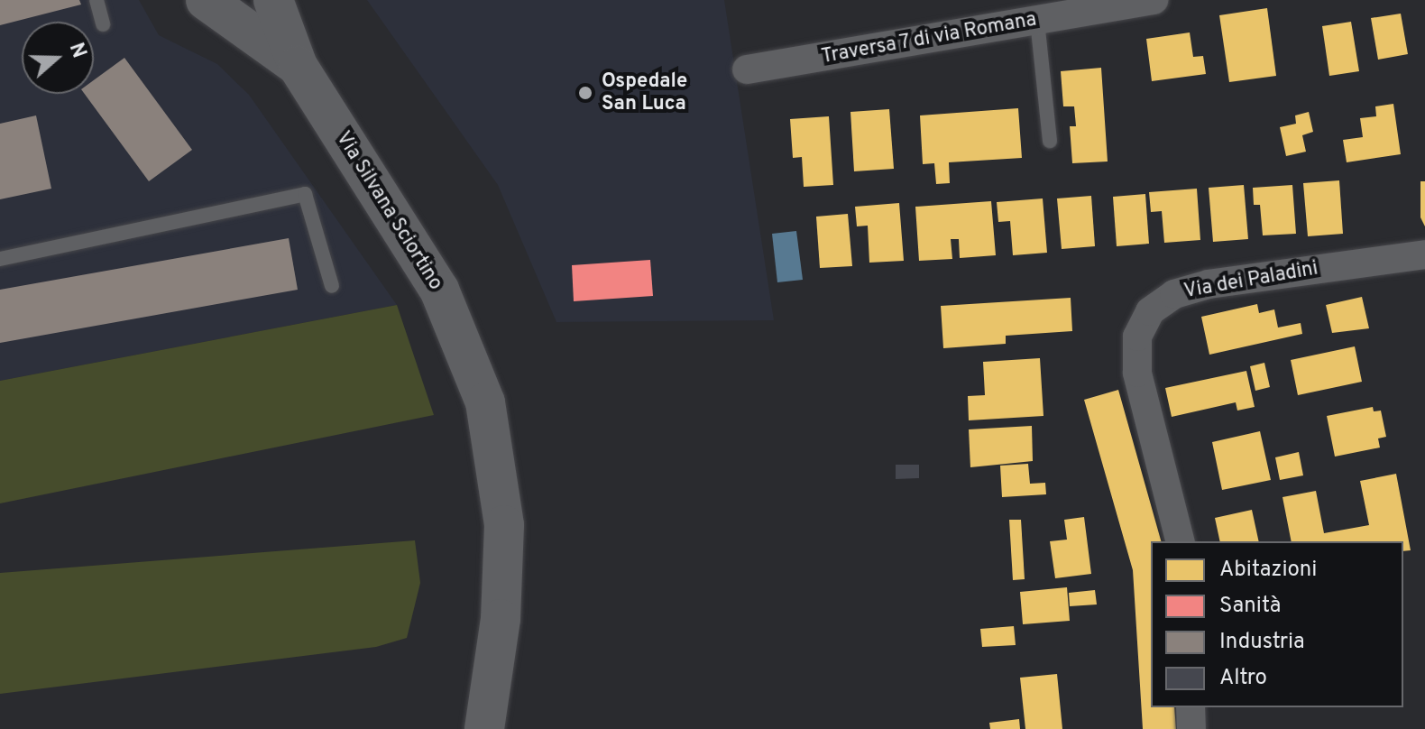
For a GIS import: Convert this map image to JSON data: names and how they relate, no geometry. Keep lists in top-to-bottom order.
{
  "streets": {
    "street": ["Traversa 7 di via Romana", "Via Silvana Sciortino", "Via dei Paladini"]
  },
  "places": ["Ospedale San Luca"],
  "legend": [
    "Abitazioni",
    "Sanità",
    "Industria",
    "Altro"
  ],
  "north": "right"
}
